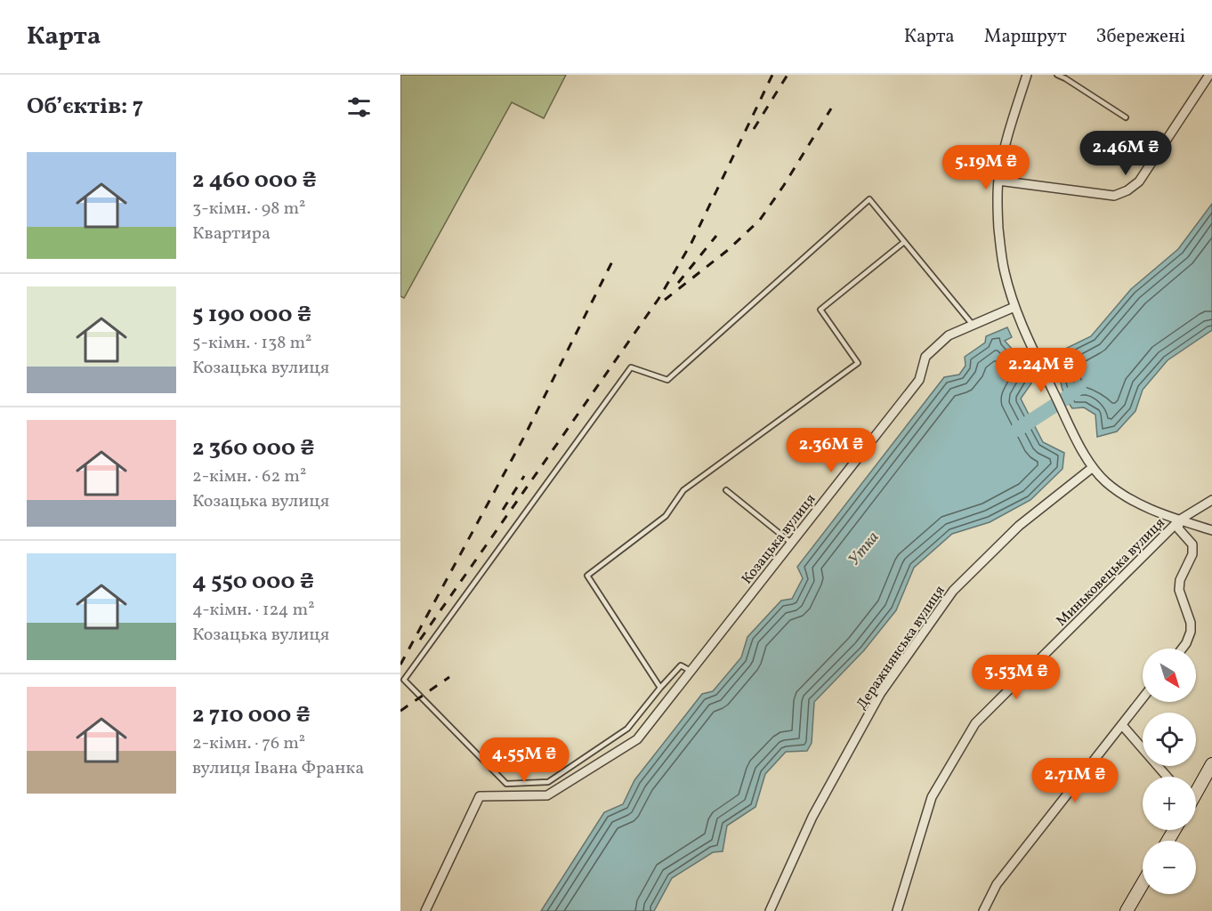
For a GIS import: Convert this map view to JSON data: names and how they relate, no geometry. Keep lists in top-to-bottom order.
{
  "streets": {
    "street": ["Козацька вулиця", "Миньковецька вулиця", "Деражнянська вулиця"]
  },
  "water": ["Утка"],
  "north": "bottom right",
  "page": {
    "header": "Карта",
    "nav": ["Карта", "Маршрут", "Збережені"],
    "heading": "Об’єктів: 7",
    "price": [
      "2.46M ₴",
      "5.19M ₴",
      "2.24M ₴",
      "2.36M ₴",
      "3.53M ₴",
      "4.55M ₴",
      "2.71M ₴"
    ],
    "list": [
      {
        "name": "2 460 000 ₴",
        "note": "3-кімн. · 98 m² · Квартира"
      },
      {
        "name": "5 190 000 ₴",
        "note": "5-кімн. · 138 m² · Козацька вулиця"
      },
      {
        "name": "2 360 000 ₴",
        "note": "2-кімн. · 62 m² · Козацька вулиця"
      },
      {
        "name": "4 550 000 ₴",
        "note": "4-кімн. · 124 m² · Козацька вулиця"
      },
      {
        "name": "2 710 000 ₴",
        "note": "2-кімн. · 76 m² · вулиця Івана Франка"
      }
    ],
    "map_buttons": ["+", "−"]
  }
}
